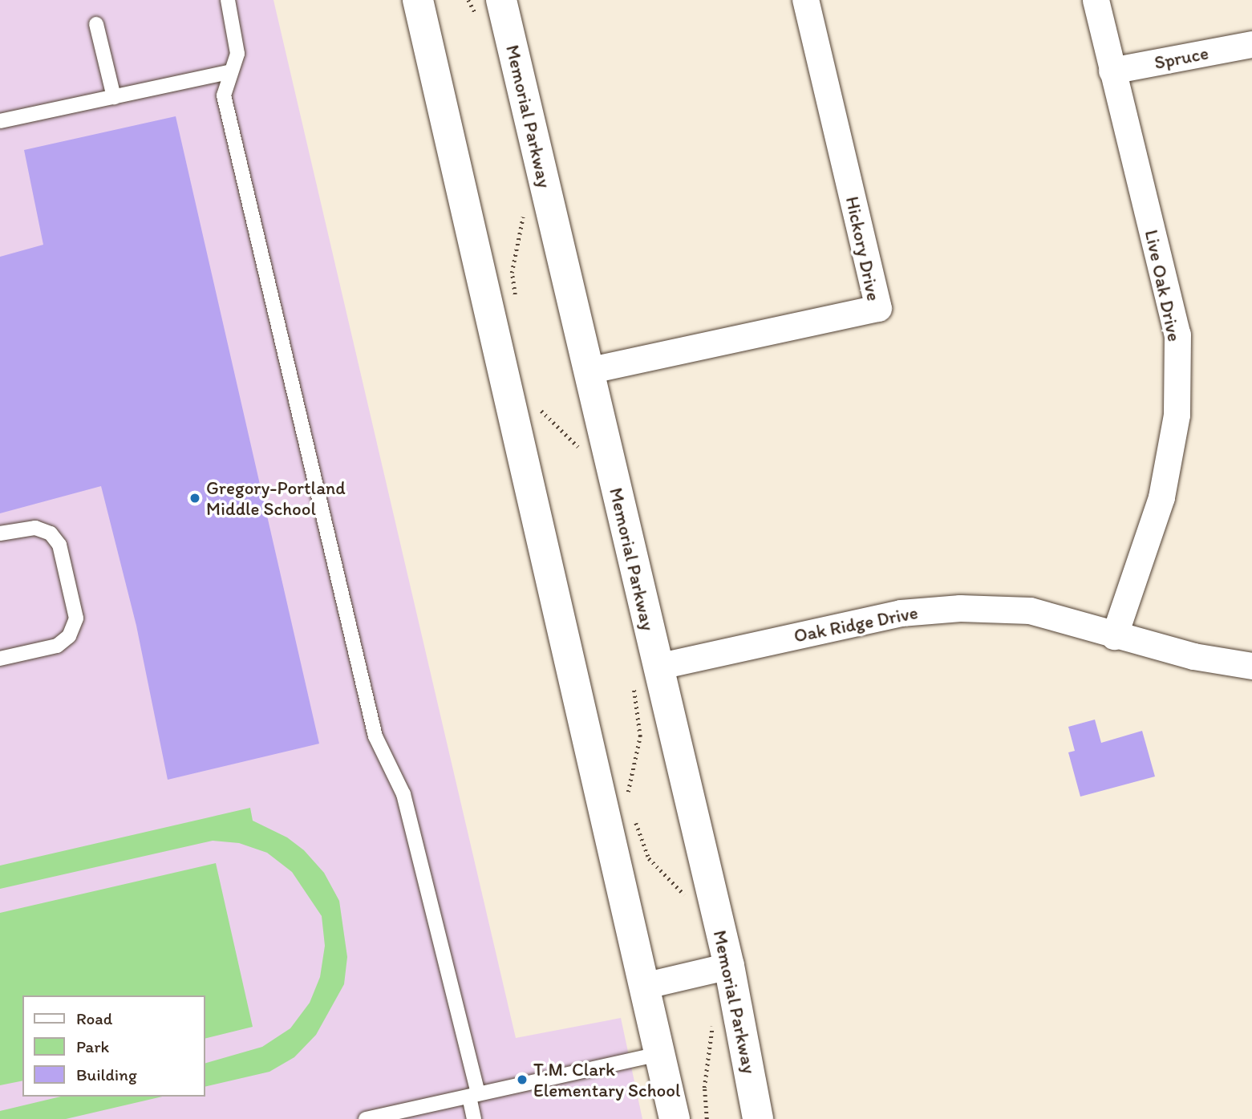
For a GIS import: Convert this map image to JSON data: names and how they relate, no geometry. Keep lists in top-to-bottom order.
{
  "streets": {
    "street": [
      "Spruce",
      "Memorial Parkway",
      "Hickory Drive",
      "Live Oak Drive",
      "Oak Ridge Drive"
    ]
  },
  "crossings": [
    ["Spruce", "Live Oak Drive"],
    ["Memorial Parkway", "Hickory Drive"],
    ["Memorial Parkway", "Oak Ridge Drive"],
    ["Live Oak Drive", "Oak Ridge Drive"]
  ],
  "places": ["Gregory-Portland Middle School", "T.M. Clark Elementary School"],
  "legend": ["Road", "Park", "Building"]
}
